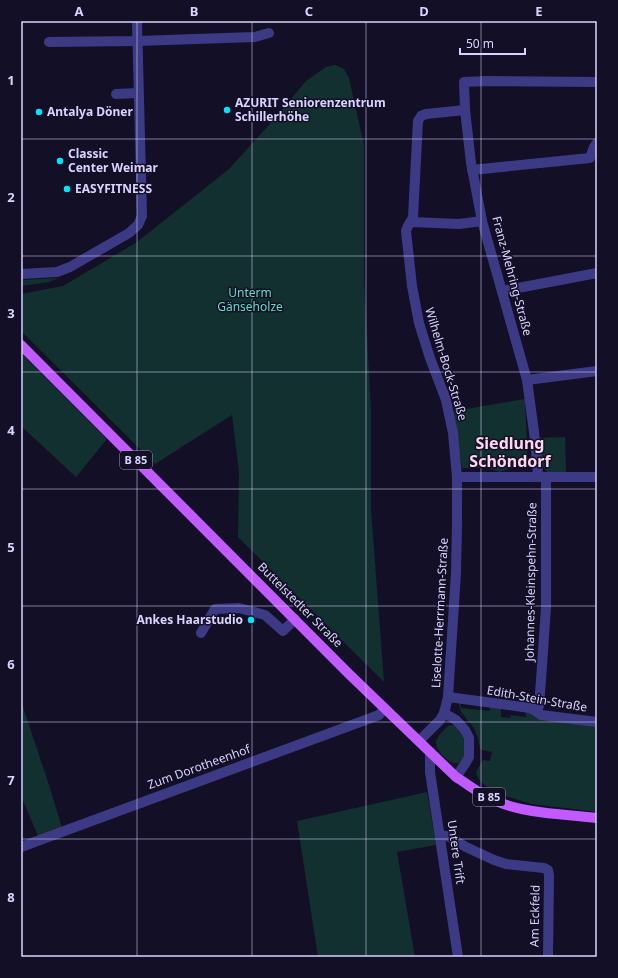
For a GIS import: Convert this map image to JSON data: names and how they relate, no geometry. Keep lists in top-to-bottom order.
{
  "streets": {
    "main road": ["B 85", "Buttelstedter Straße"],
    "street": [
      "Franz-Mehring-Straße",
      "Wilhelm-Bock-Straße",
      "Johannes-Kleinspehn-Straße",
      "Liselotte-Herrmann-Straße",
      "Edith-Stein-Straße",
      "Zum Dorotheenhof",
      "Untere Trift",
      "Am Eckfeld"
    ]
  },
  "crossings": [
    ["Franz-Mehring-Straße", "Wilhelm-Bock-Straße"],
    ["Franz-Mehring-Straße", "Johannes-Kleinspehn-Straße"],
    ["Wilhelm-Bock-Straße", "Liselotte-Herrmann-Straße"],
    ["Johannes-Kleinspehn-Straße", "Edith-Stein-Straße"],
    ["Buttelstedter Straße", "Liselotte-Herrmann-Straße"],
    ["Buttelstedter Straße", "Zum Dorotheenhof"],
    ["Buttelstedter Straße", "Untere Trift"],
    ["Liselotte-Herrmann-Straße", "Edith-Stein-Straße"],
    ["Untere Trift", "Am Eckfeld"]
  ],
  "districts": ["Siedlung Schöndorf"],
  "parks": ["Unterm Gänseholze"],
  "places": [
    "AZURIT Seniorenzentrum Schillerhöhe",
    "Antalya Döner",
    "Classic Center Weimar",
    "EASYFITNESS",
    "Ankes Haarstudio"
  ],
  "scale_bar": "50 m",
  "grid": {
    "columns": [
      "A",
      "B",
      "C",
      "D",
      "E"
    ],
    "rows": [
      "1",
      "2",
      "3",
      "4",
      "5",
      "6",
      "7",
      "8"
    ]
  }
}
